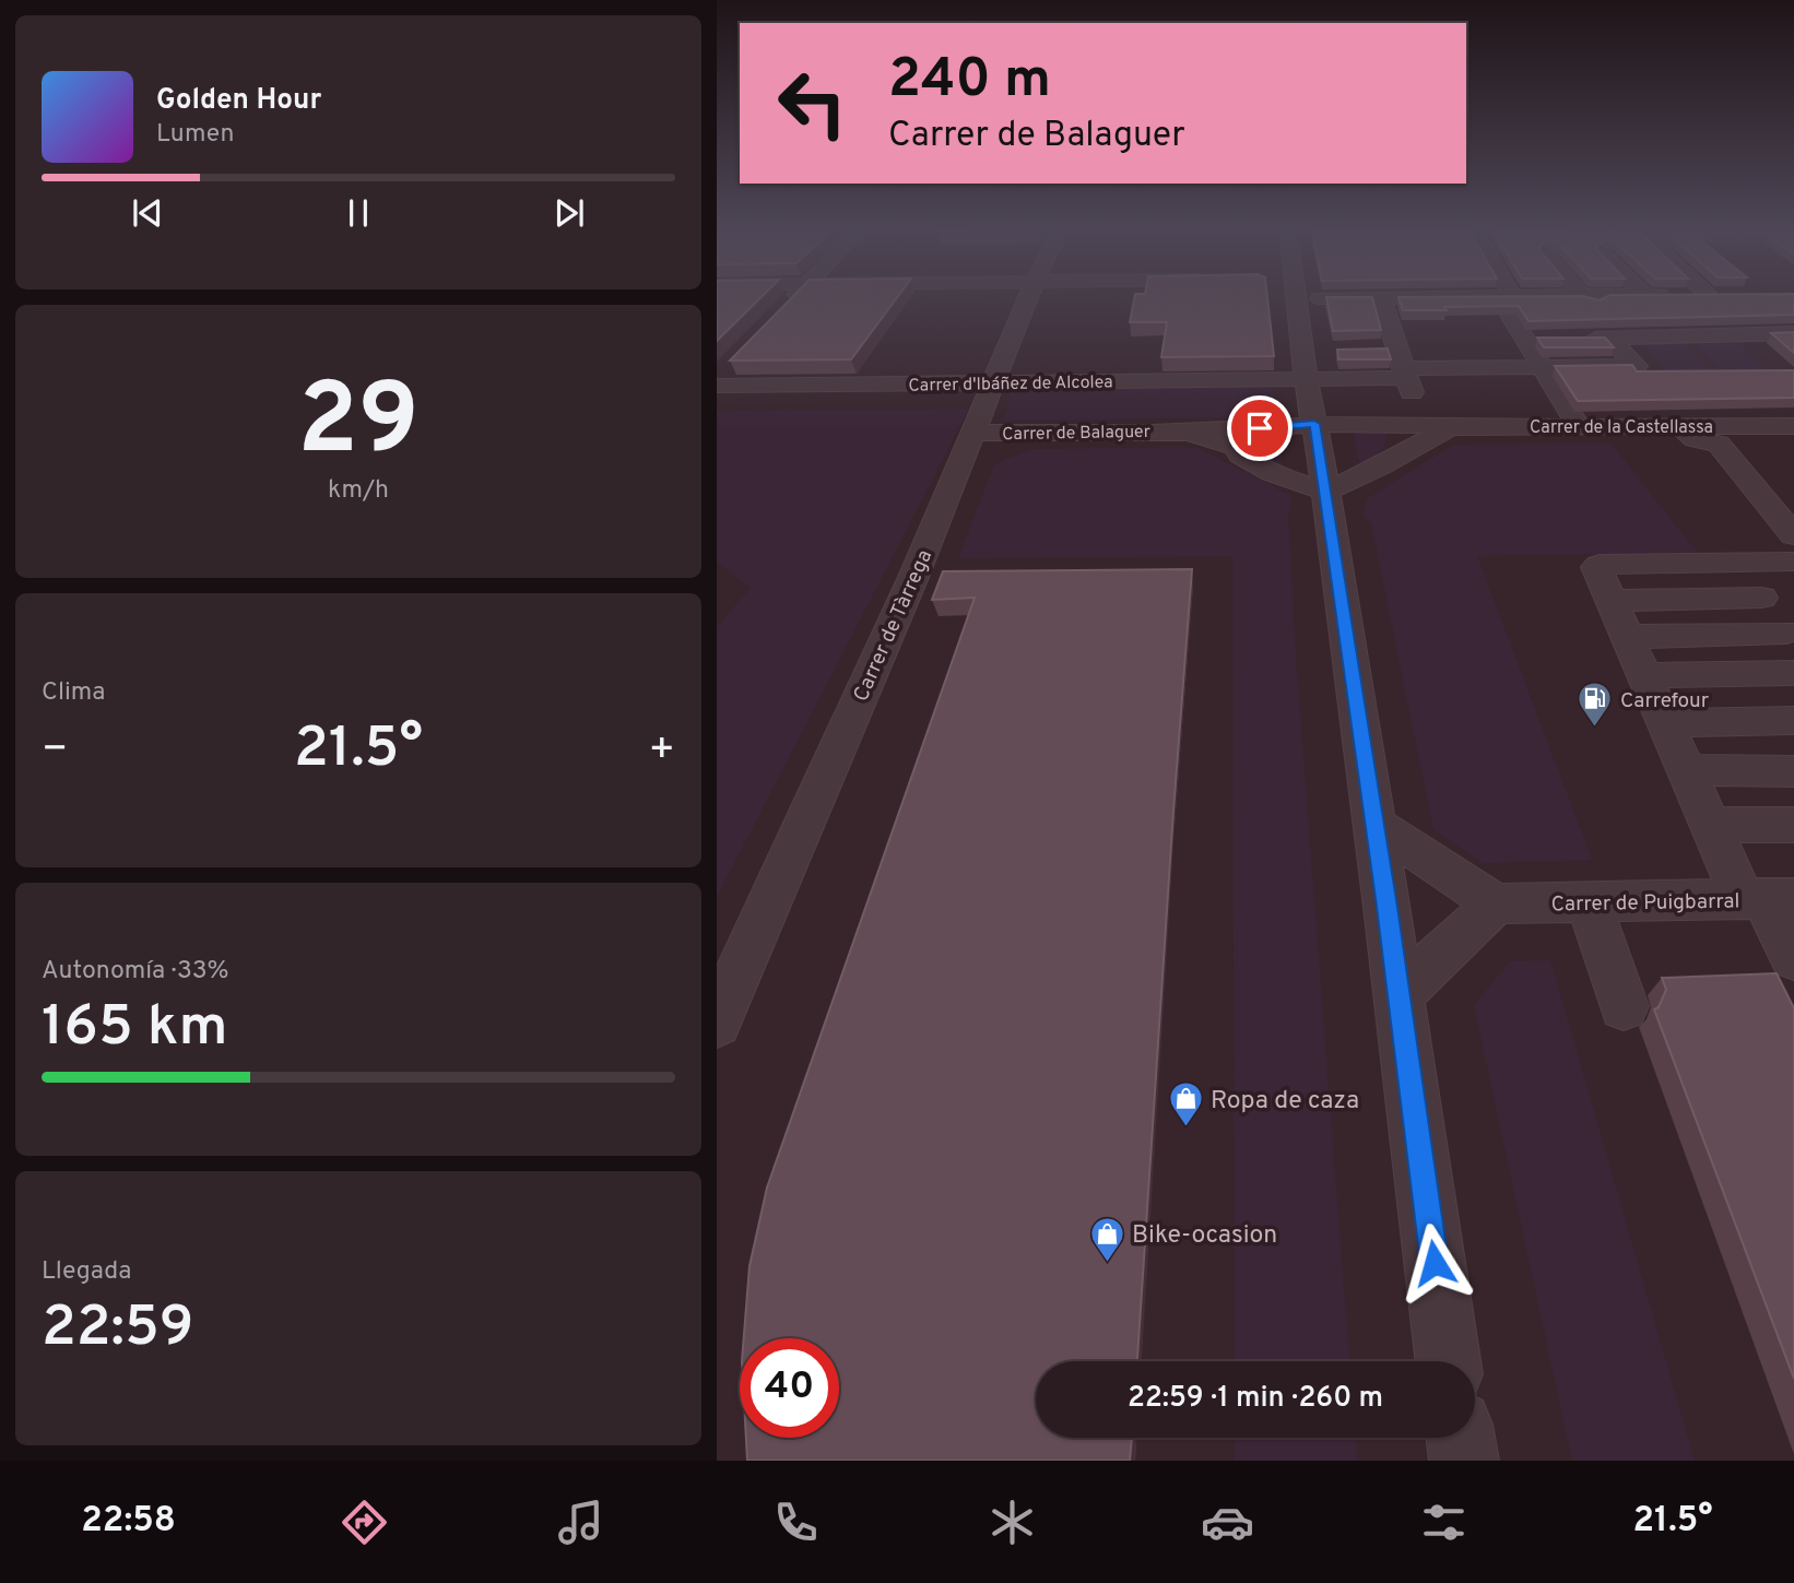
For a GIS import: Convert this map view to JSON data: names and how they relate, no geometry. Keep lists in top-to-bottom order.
{
  "streets": {
    "street": [
      "Carrer d'Ibáñez de Alcolea",
      "Carrer de la Castellassa",
      "Carrer de Balaguer",
      "Carrer de Tàrrega",
      "Carrer de Puigbarral"
    ]
  },
  "crossings": [
    ["Carrer d'Ibáñez de Alcolea", "Carrer de Tàrrega"],
    ["Carrer de la Castellassa", "Carrer de Balaguer"],
    ["Carrer de Balaguer", "Carrer de Tàrrega"]
  ],
  "places": {
    "fuel station": ["Carrefour"],
    "shop": ["Ropa de caza", "Bike-ocasion"]
  },
  "page": {
    "turn": ["240 m", "Carrer de Balaguer"],
    "song": ["Golden Hour", "Lumen"],
    "tile": [
      ["29", "km/h"],
      "Clima",
      ["Autonomía · 33%", "165 km"],
      ["Llegada", "22:59"]
    ],
    "heat": ["−", "21.5°", "+"],
    "limit": "40",
    "trip": "22:59 · 1 min · 260 m",
    "tabs": ["22:58", "21.5°"]
  }
}
